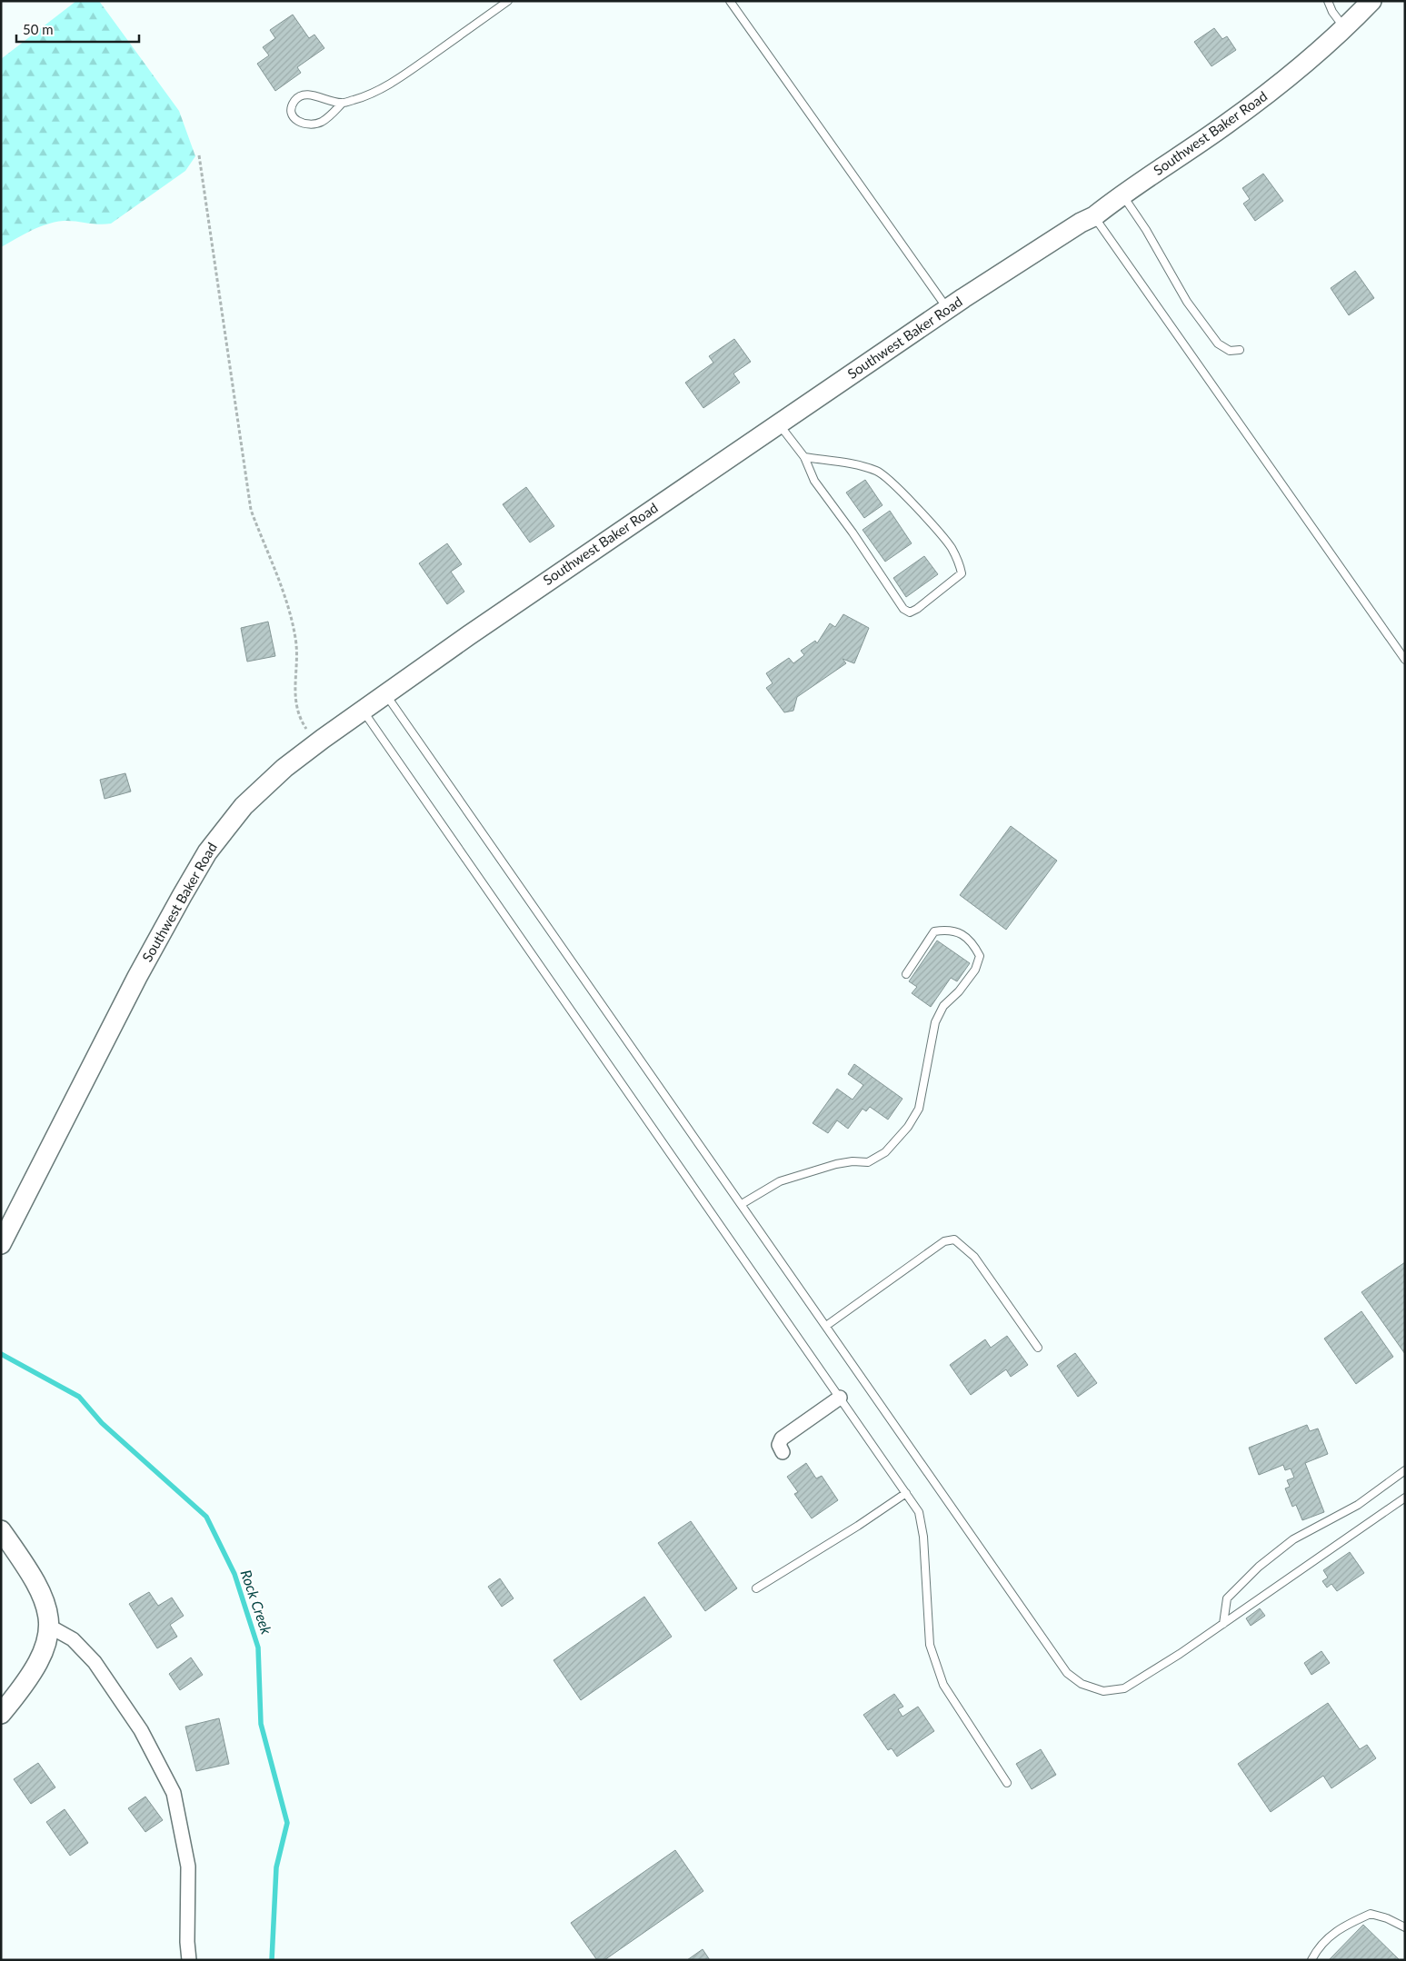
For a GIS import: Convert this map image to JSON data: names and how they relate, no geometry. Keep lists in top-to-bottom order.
{
  "streets": {
    "main road": ["Southwest Baker Road"]
  },
  "water": ["Rock Creek"],
  "scale_bar": "50 m"
}
